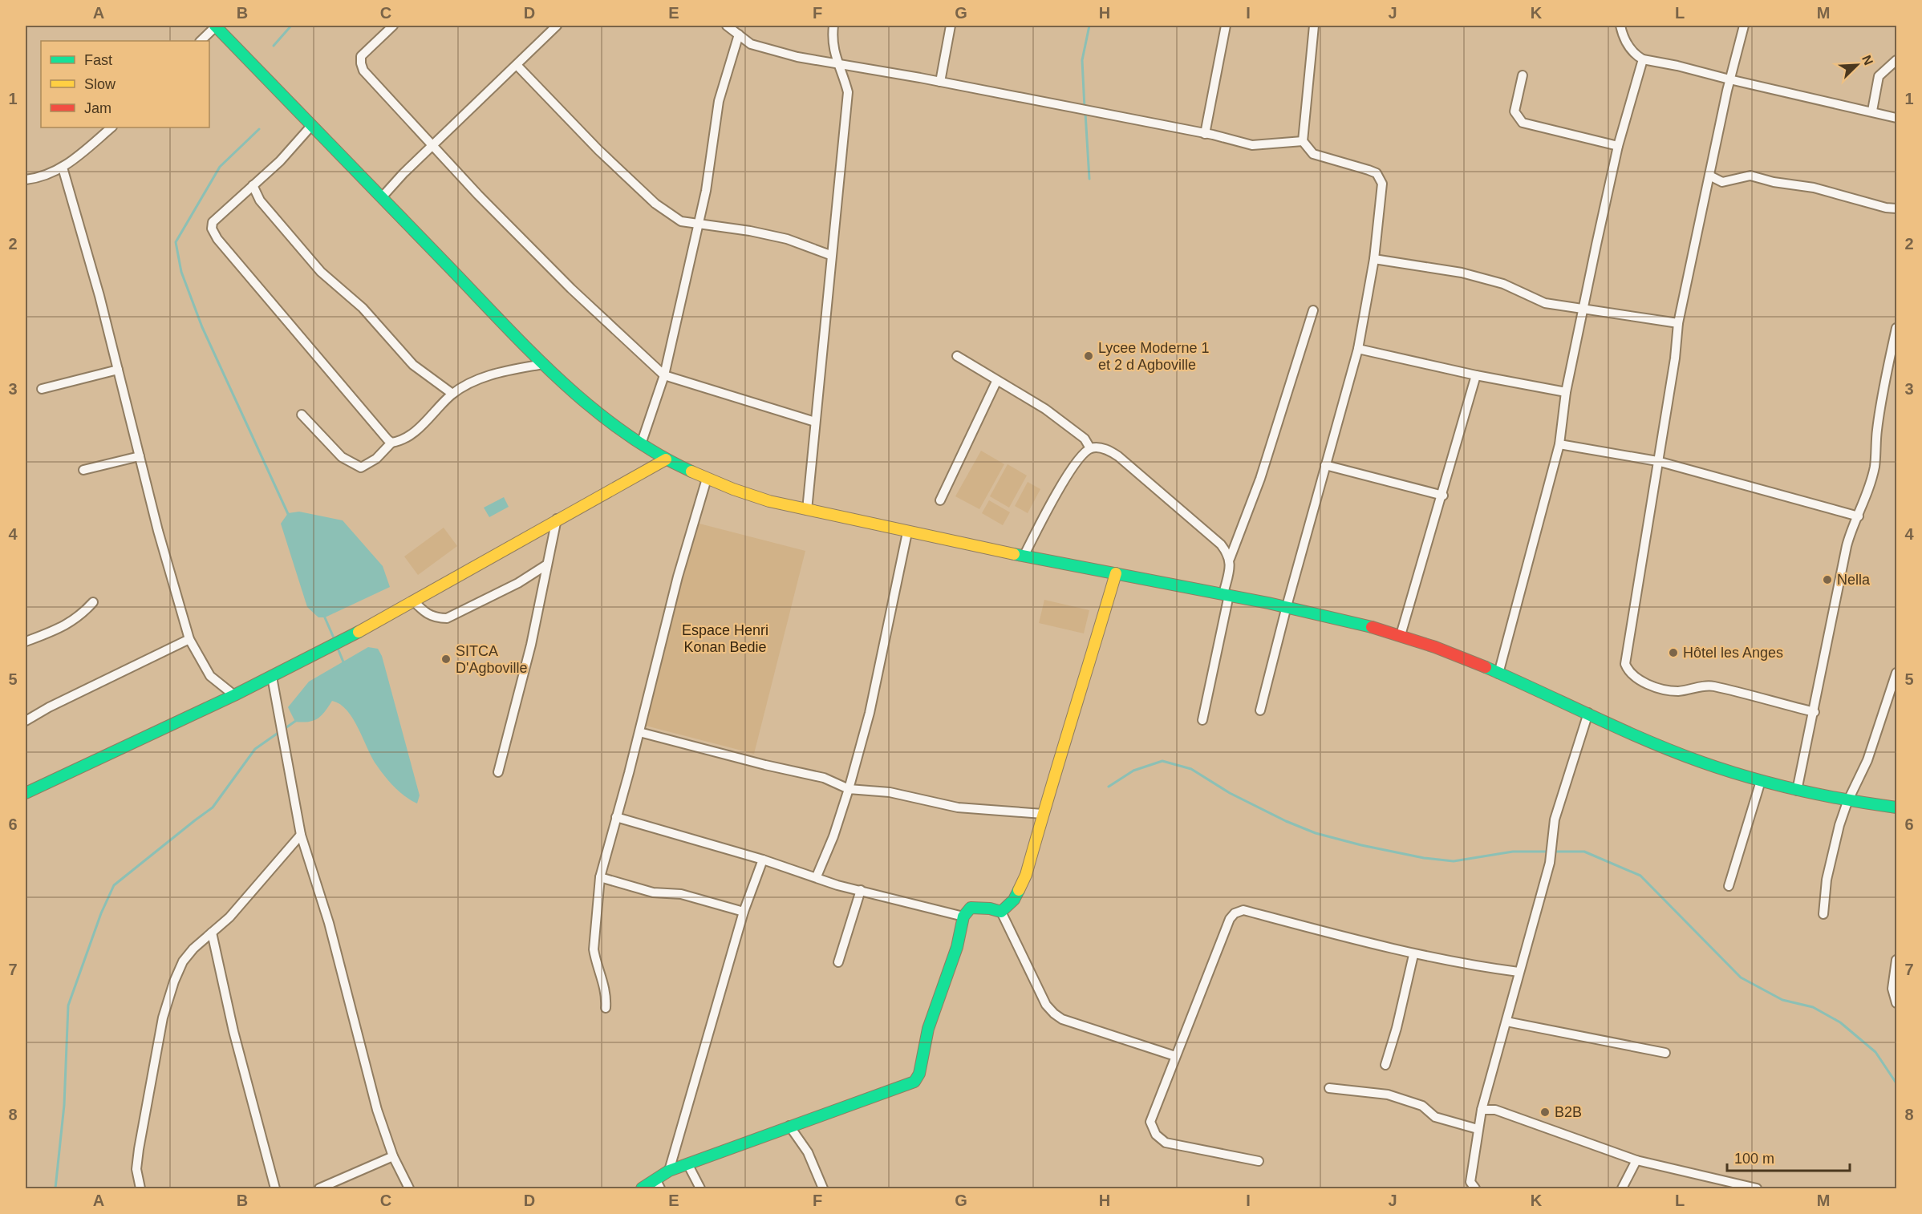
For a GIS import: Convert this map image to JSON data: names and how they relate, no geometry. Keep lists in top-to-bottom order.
{
  "parks": ["Espace Henri Konan Bedie"],
  "places": [
    "Lycee Moderne 1 et 2 d Agboville",
    "Nella",
    "Hôtel les Anges",
    "SITCA D'Agboville",
    "B2B"
  ],
  "legend": ["Fast", "Slow", "Jam"],
  "scale_bar": "100 m",
  "north": "top right",
  "grid": {
    "columns": [
      "A",
      "B",
      "C",
      "D",
      "E",
      "F",
      "G",
      "H",
      "I",
      "J",
      "K",
      "L",
      "M"
    ],
    "rows": [
      "1",
      "2",
      "3",
      "4",
      "5",
      "6",
      "7",
      "8"
    ]
  }
}
